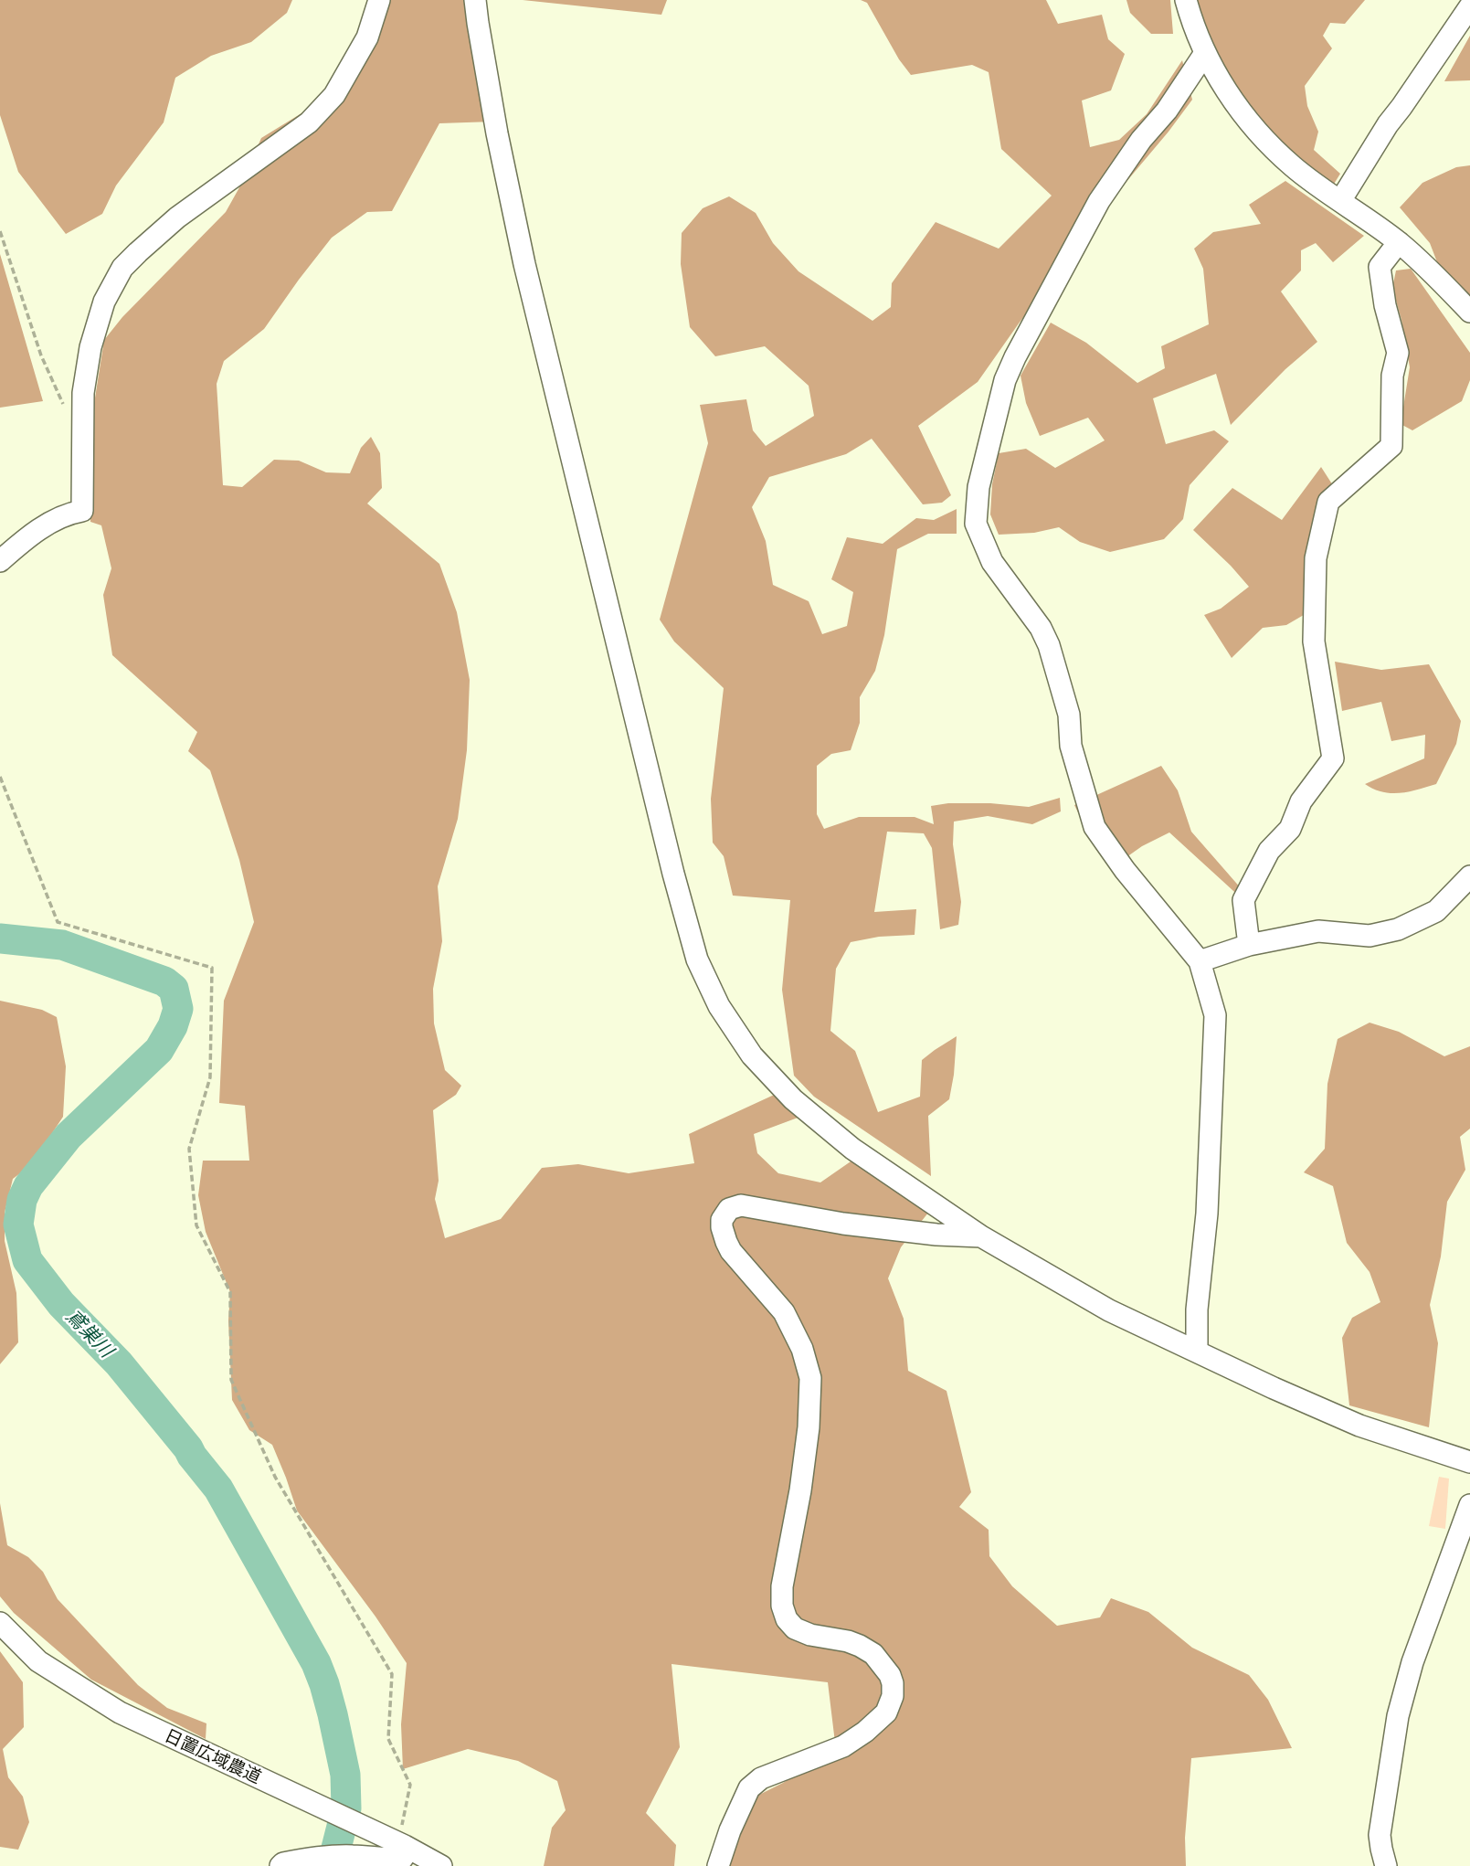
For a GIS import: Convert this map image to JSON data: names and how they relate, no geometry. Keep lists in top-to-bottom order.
{
  "streets": {
    "street": ["日置広域農道"]
  },
  "water": ["鳶巣川"]
}
